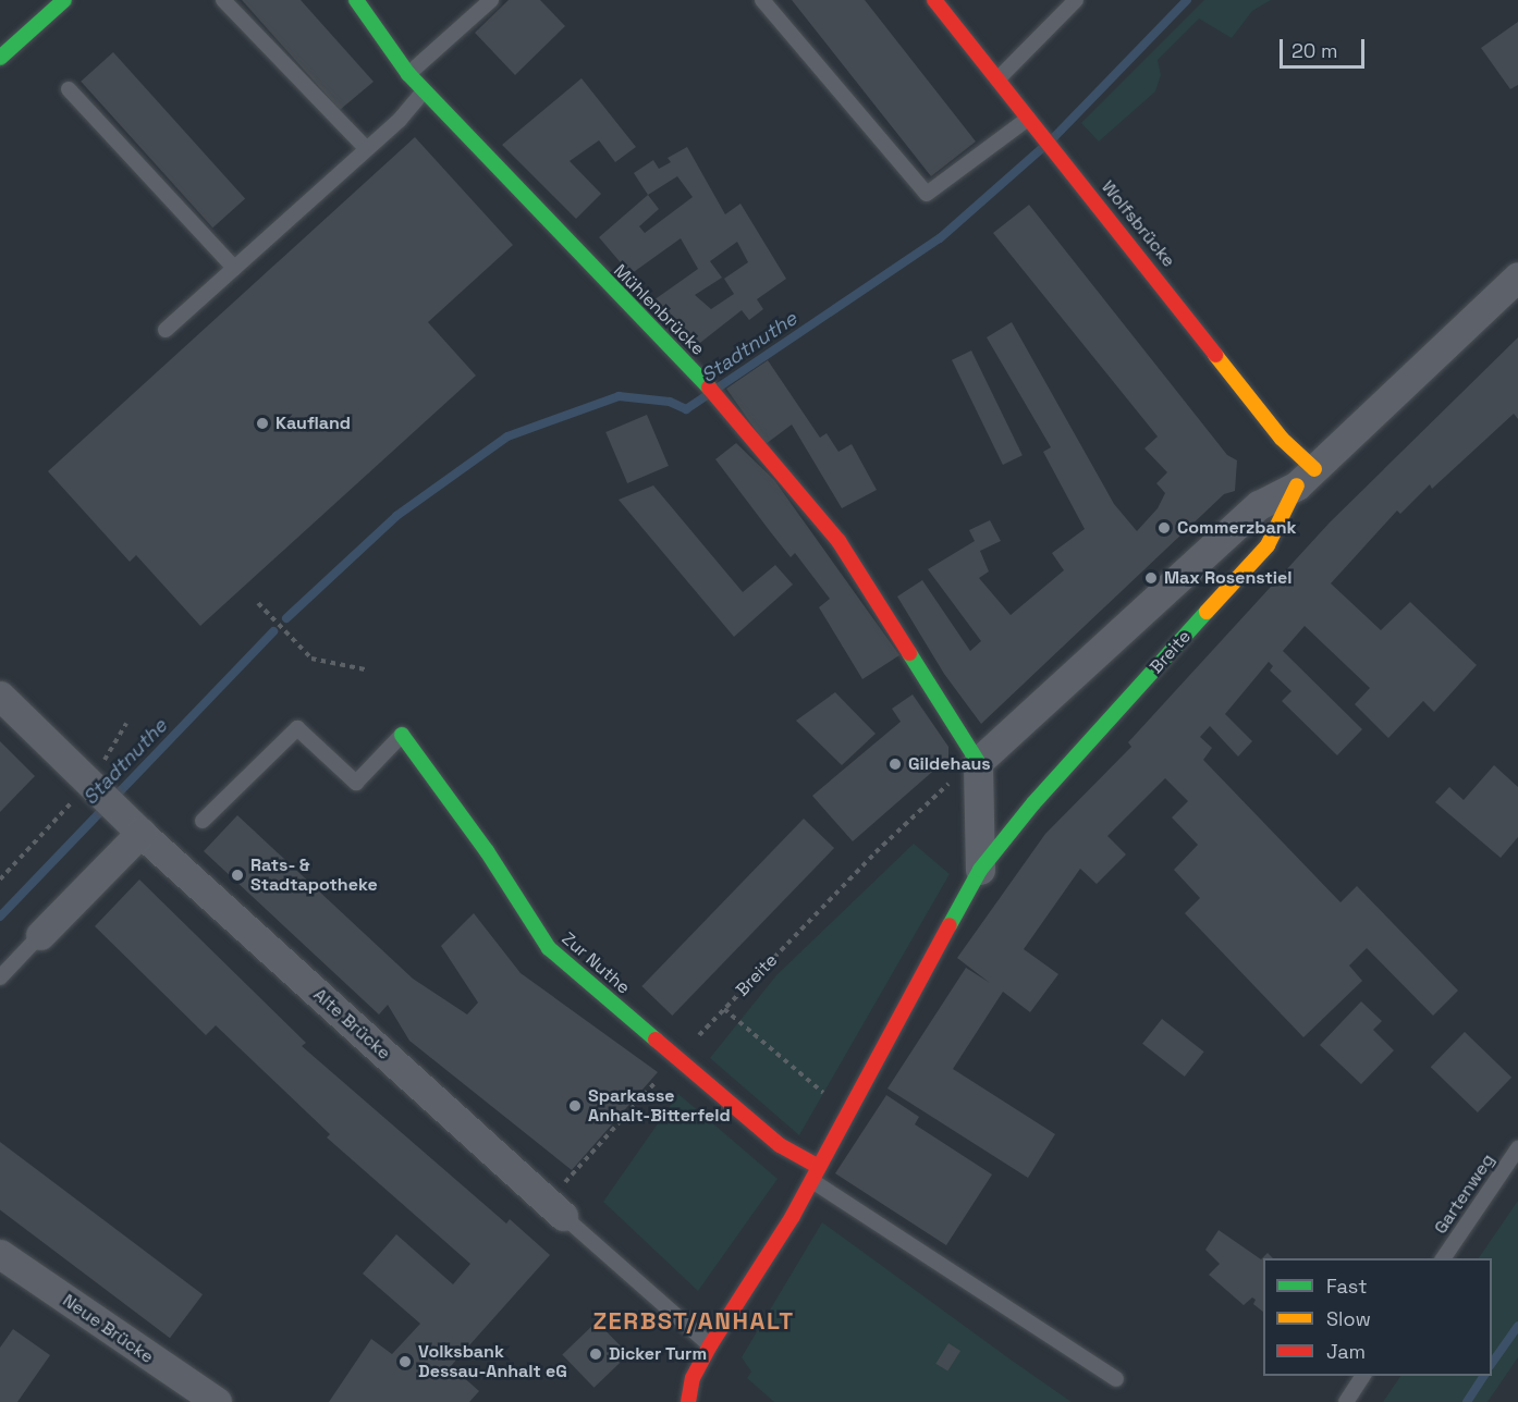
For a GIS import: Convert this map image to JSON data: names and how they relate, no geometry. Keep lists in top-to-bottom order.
{
  "streets": {
    "street": [
      "Wolfsbrücke",
      "Mühlenbrücke",
      "Breite",
      "Zur Nuthe",
      "Alte Brücke",
      "Neue Brücke"
    ],
    "lane": ["Gartenweg"]
  },
  "crossings": [
    ["Wolfsbrücke", "Breite"],
    ["Mühlenbrücke", "Breite"],
    ["Breite", "Zur Nuthe"],
    ["Breite", "Alte Brücke"]
  ],
  "districts": ["ZERBST/ANHALT"],
  "water": ["Stadtnuthe"],
  "places": [
    "Kaufland",
    "Commerzbank",
    "Max Rosenstiel",
    "Gildehaus",
    "Rats- & Stadtapotheke",
    "Sparkasse Anhalt-Bitterfeld",
    "Dicker Turm",
    "Volksbank Dessau-Anhalt eG"
  ],
  "legend": ["Fast", "Slow", "Jam"],
  "scale_bar": "20 m"
}
